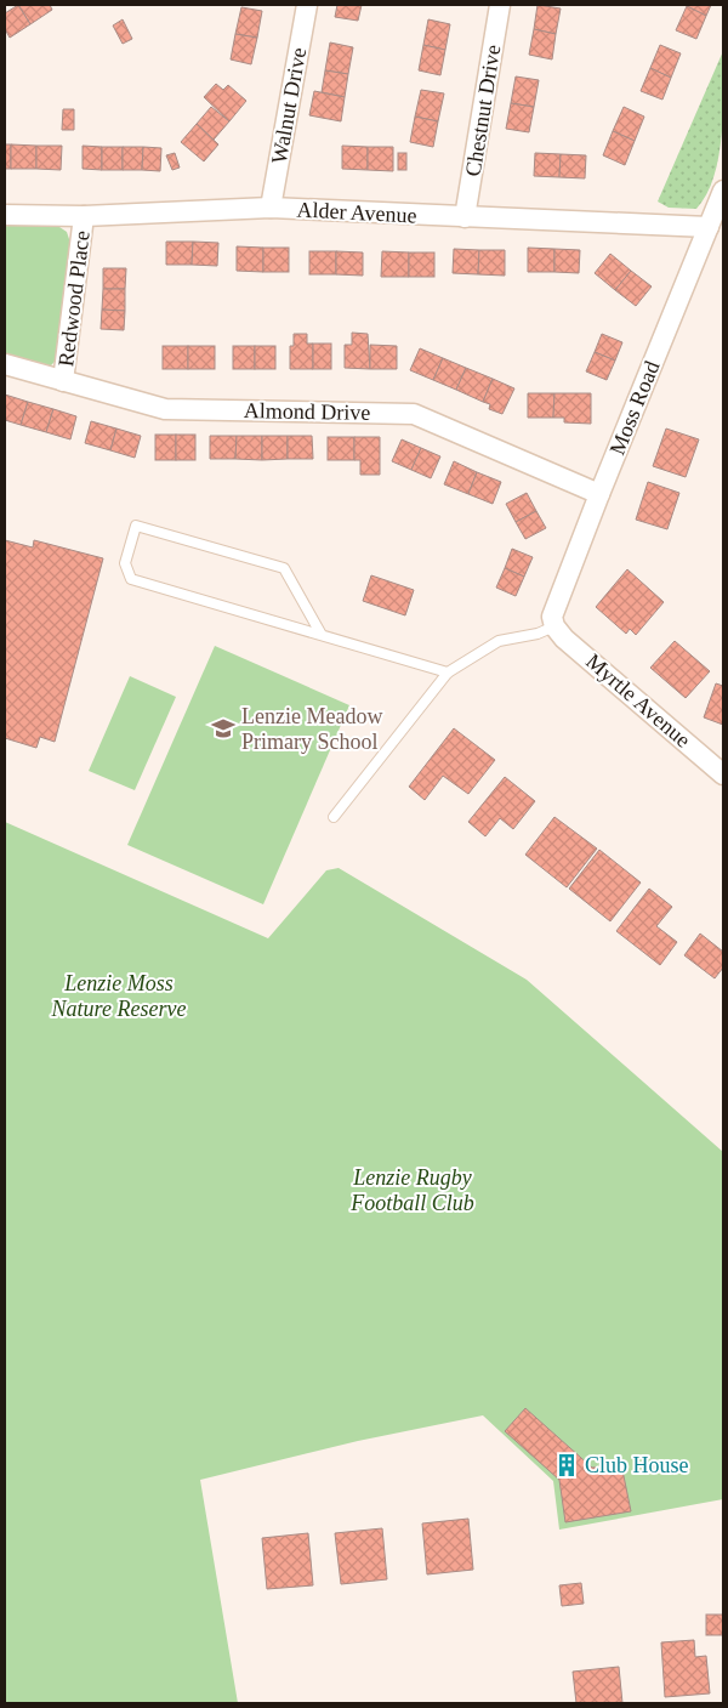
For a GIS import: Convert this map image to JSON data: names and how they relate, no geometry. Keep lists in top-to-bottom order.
{
  "streets": {
    "street": [
      "Walnut Drive",
      "Chestnut Drive",
      "Alder Avenue",
      "Redwood Place",
      "Moss Road",
      "Almond Drive",
      "Myrtle Avenue"
    ]
  },
  "crossings": [
    ["Walnut Drive", "Alder Avenue"],
    ["Chestnut Drive", "Alder Avenue"],
    ["Alder Avenue", "Redwood Place"],
    ["Alder Avenue", "Moss Road"],
    ["Redwood Place", "Almond Drive"],
    ["Moss Road", "Almond Drive"],
    ["Moss Road", "Myrtle Avenue"]
  ],
  "parks": ["Lenzie Moss Nature Reserve", "Lenzie Rugby Football Club"],
  "places": {
    "school or university": ["Lenzie Meadow Primary School"],
    "building": ["Club House"]
  }
}
